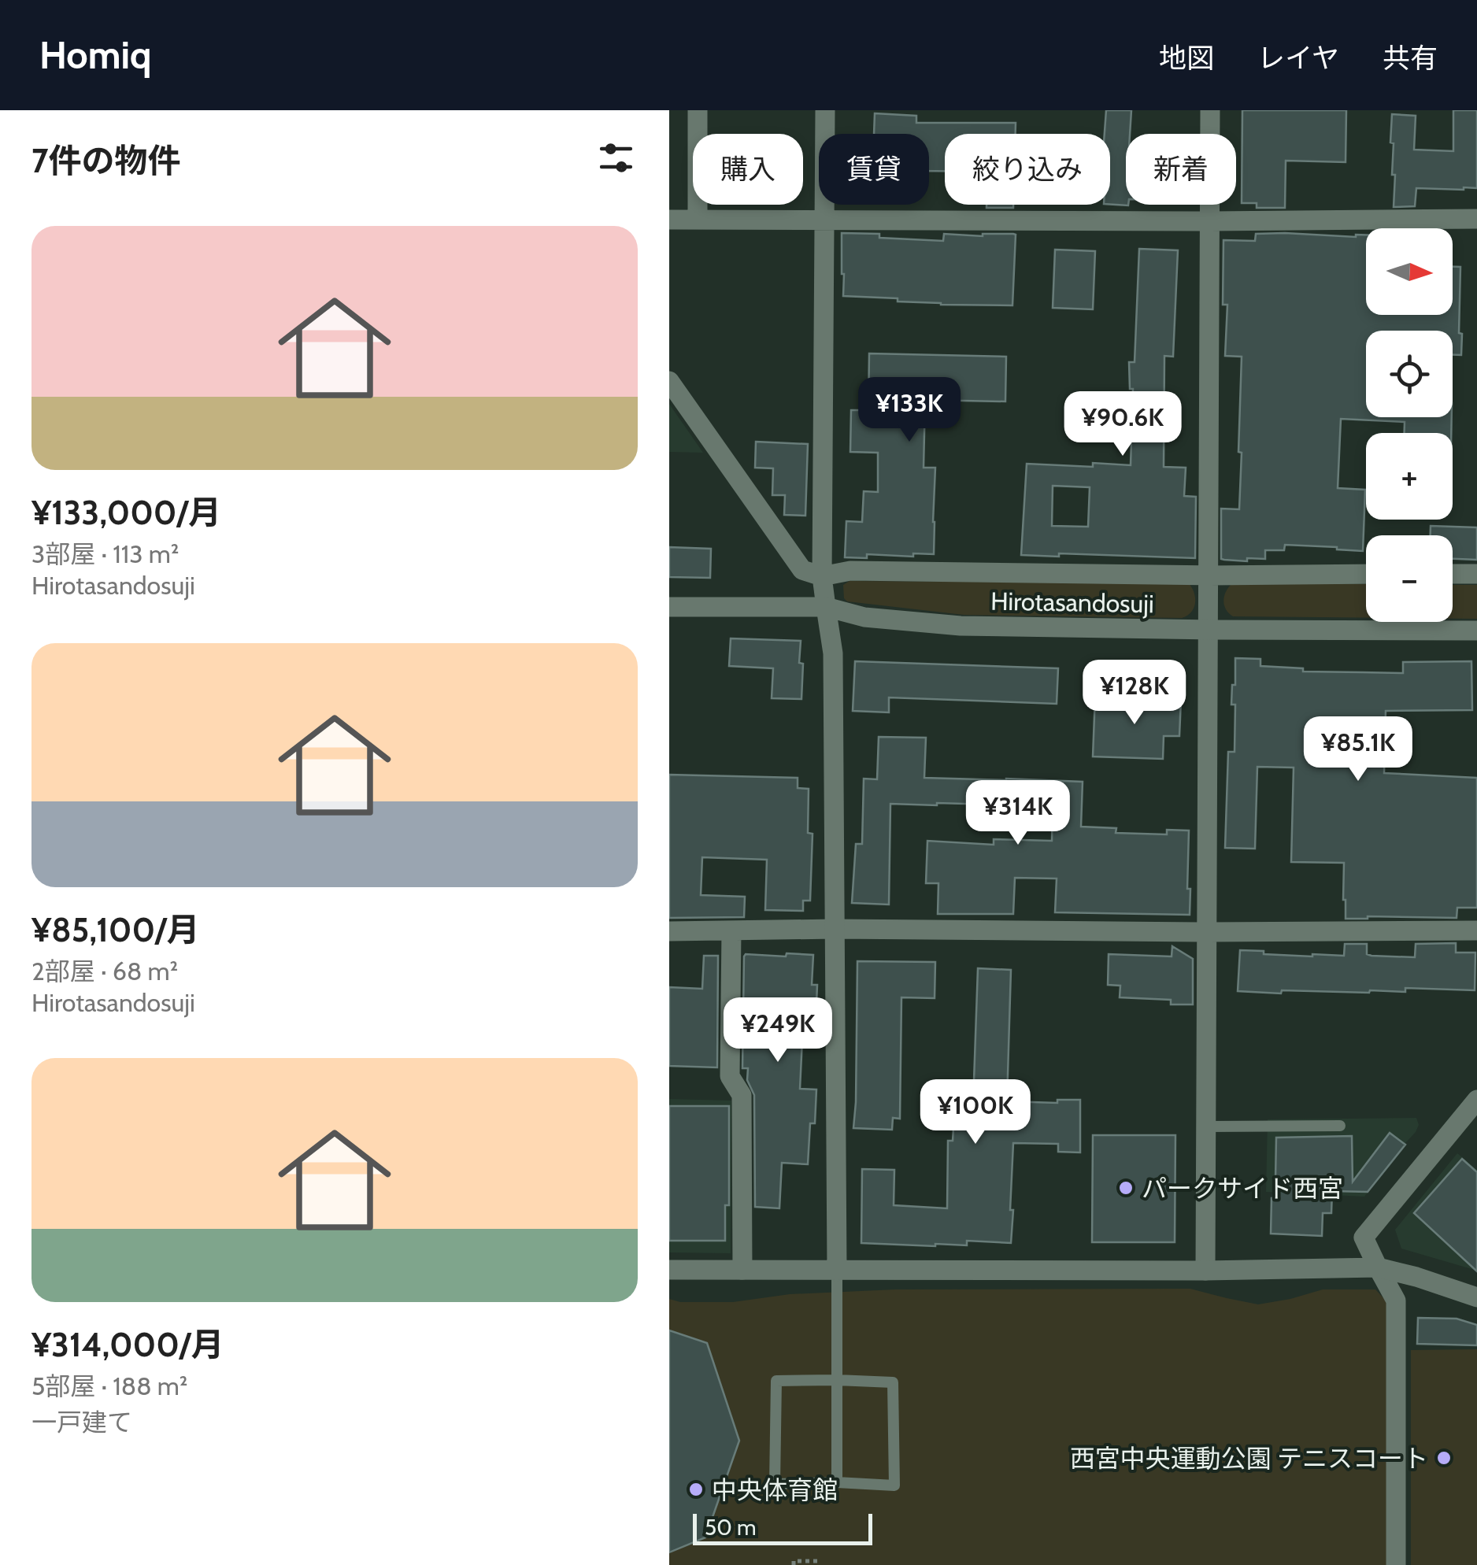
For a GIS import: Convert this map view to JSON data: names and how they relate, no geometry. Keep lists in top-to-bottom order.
{
  "streets": {
    "street": ["Hirotasandosuji"]
  },
  "places": ["パークサイド西宮", "西宮中央運動公園 テニスコート", "中央体育館"],
  "scale_bar": "50 m",
  "north": "right",
  "page": {
    "header": "Homiq",
    "nav": ["地図", "レイヤ", "共有"],
    "heading": "7件の物件",
    "chip": [
      "購入",
      "賃貸",
      "絞り込み",
      "新着"
    ],
    "list": [
      {
        "name": "¥133,000/月",
        "note": "3部屋 · 113 m² · Hirotasandosuji"
      },
      {
        "name": "¥85,100/月",
        "note": "2部屋 · 68 m² · Hirotasandosuji"
      },
      {
        "name": "¥314,000/月",
        "note": "5部屋 · 188 m² · 一戸建て"
      }
    ],
    "map_buttons": ["+", "−"],
    "price": [
      "¥133K",
      "¥90.6K",
      "¥128K",
      "¥85.1K",
      "¥314K",
      "¥249K",
      "¥100K"
    ],
    "scale": "50 m"
  }
}
